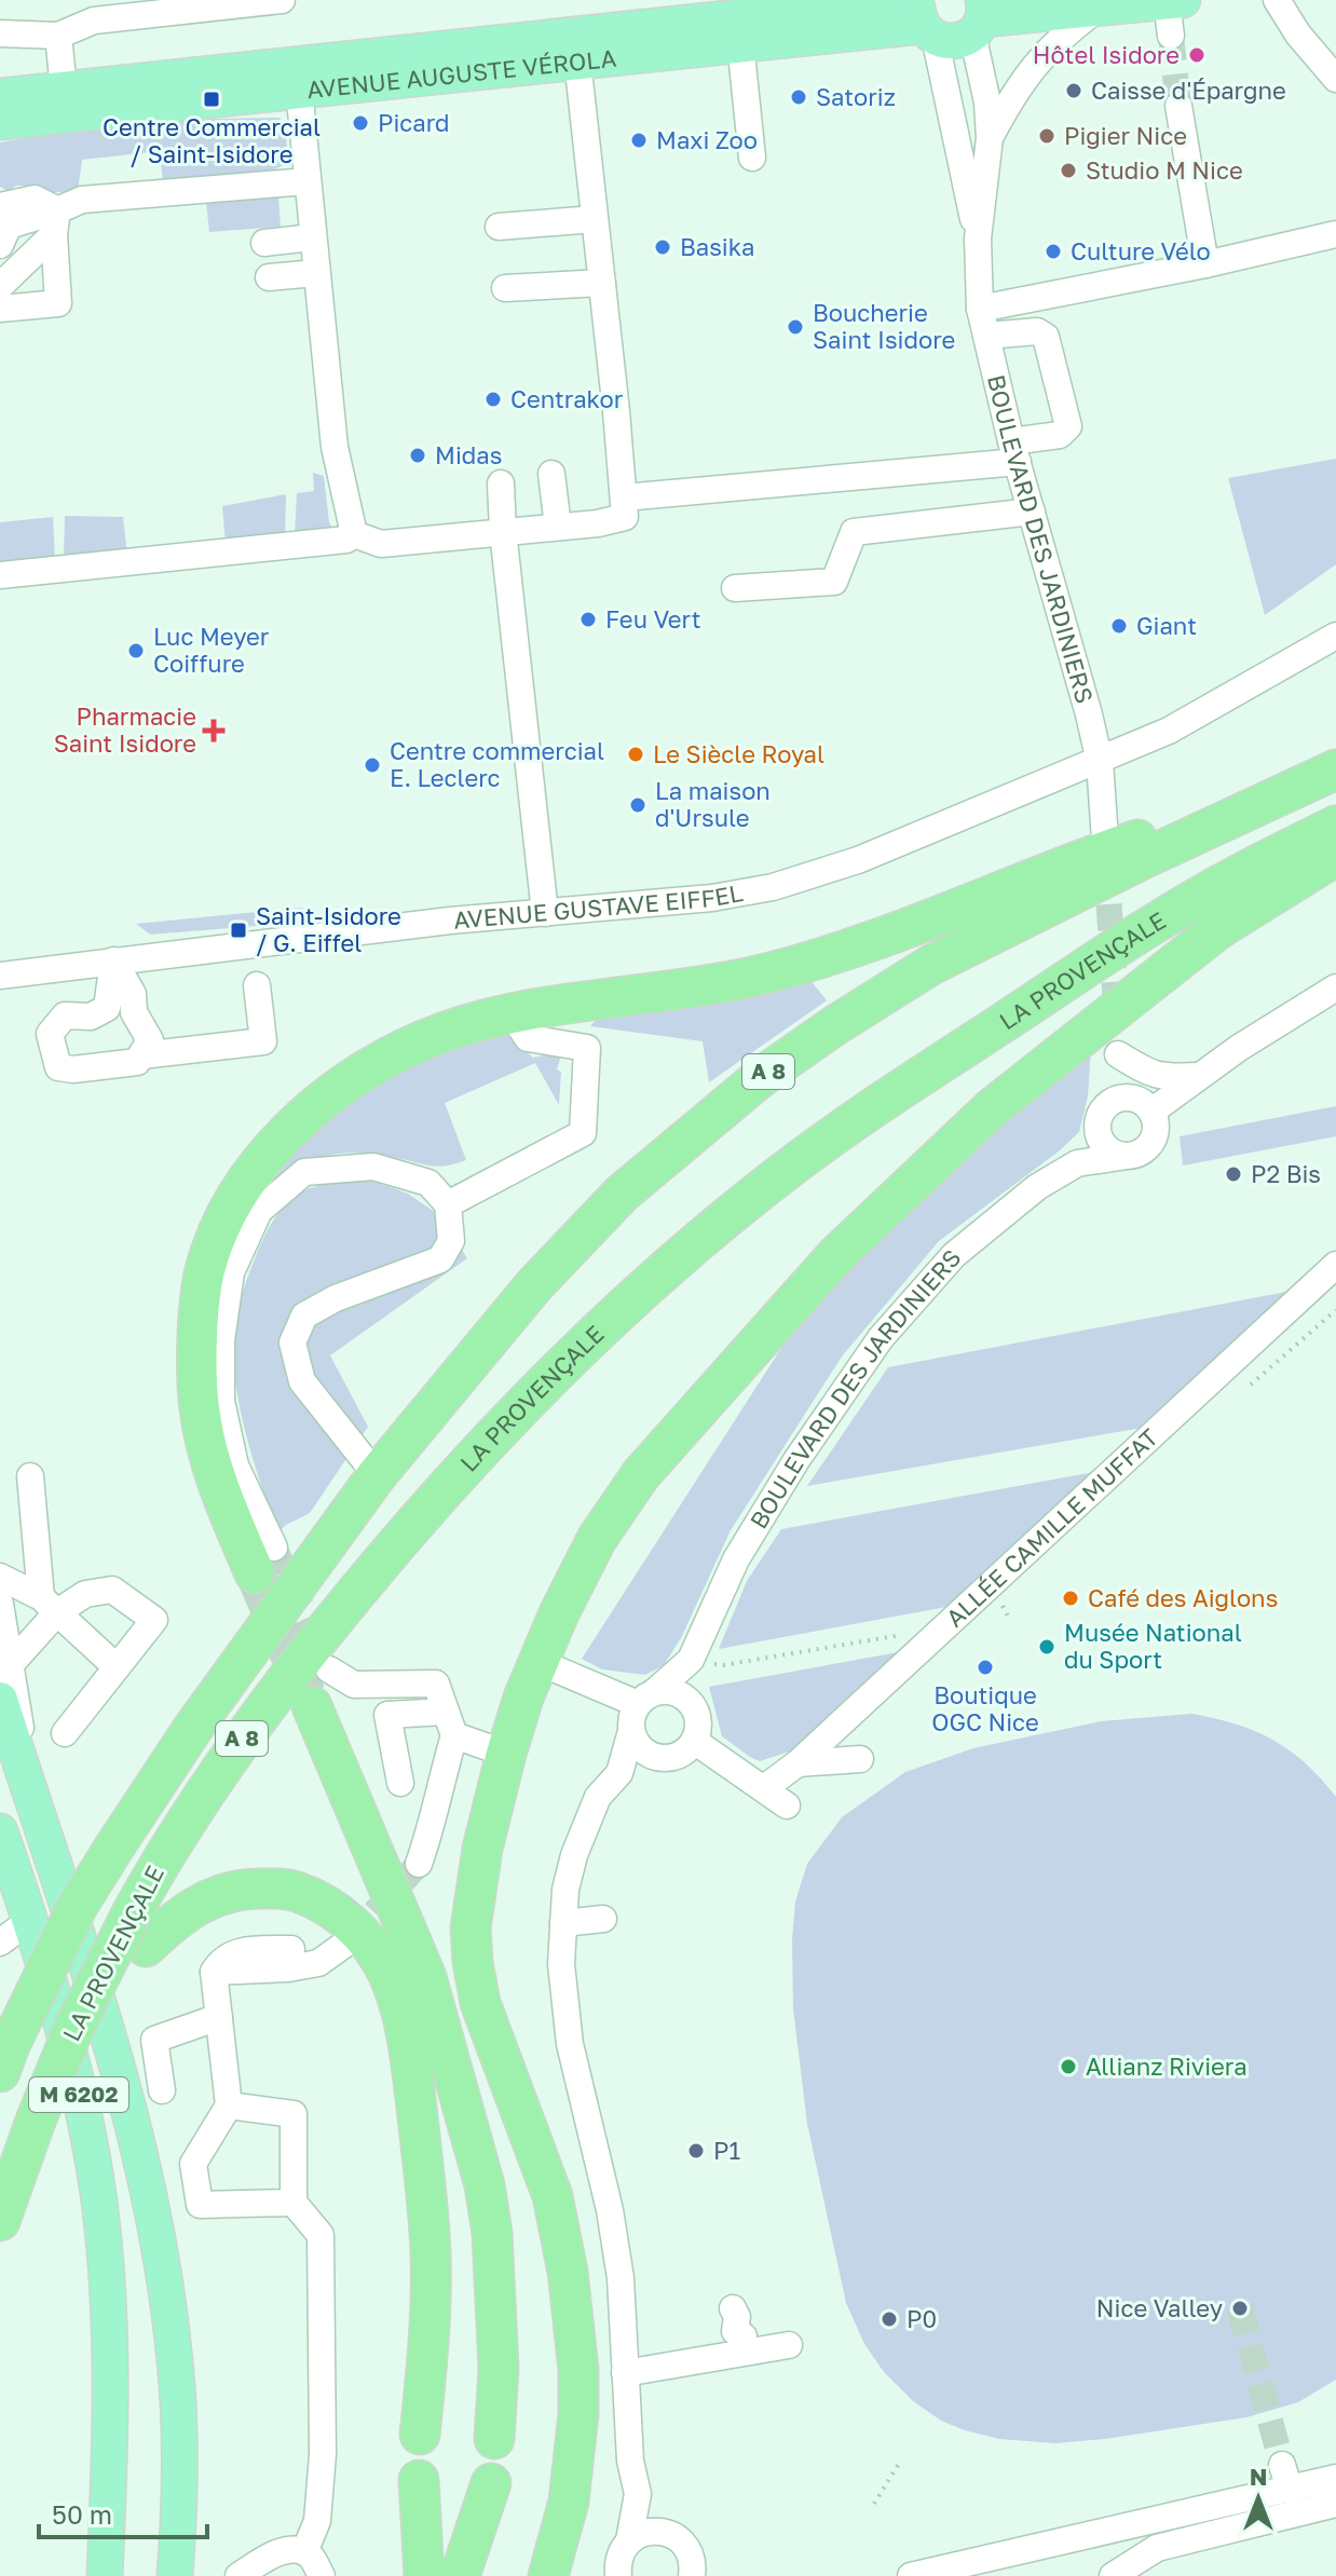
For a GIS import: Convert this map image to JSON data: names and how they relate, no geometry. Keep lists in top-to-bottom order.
{
  "streets": {
    "highway": ["LA PROVENÇALE", "A 8"],
    "main road": ["AVENUE AUGUSTE VÉROLA", "M 6202"],
    "street": ["BOULEVARD DES JARDINIERS", "AVENUE GUSTAVE EIFFEL", "ALLÉE CAMILLE MUFFAT"]
  },
  "crossings": [
    ["AVENUE AUGUSTE VÉROLA", "BOULEVARD DES JARDINIERS"],
    ["BOULEVARD DES JARDINIERS", "AVENUE GUSTAVE EIFFEL"]
  ],
  "places": {
    "other": [
      "Hôtel Isidore",
      "Caisse d'Épargne",
      "Satoriz",
      "Picard",
      "Pigier Nice",
      "Maxi Zoo",
      "Studio M Nice",
      "Basika",
      "Culture Vélo",
      "Boucherie Saint Isidore",
      "Centrakor",
      "Midas",
      "Feu Vert",
      "Giant",
      "Luc Meyer Coiffure",
      "Le Siècle Royal",
      "Centre commercial E. Leclerc",
      "La maison d'Ursule",
      "P2 Bis",
      "Café des Aiglons",
      "Musée National du Sport",
      "Boutique OGC Nice",
      "Allianz Riviera",
      "P1",
      "Nice Valley",
      "P0"
    ],
    "transit": ["Centre Commercial / Saint-Isidore", "Saint-Isidore / G. Eiffel"],
    "health": ["Pharmacie Saint Isidore"]
  },
  "scale_bar": "50 m",
  "north": "top"
}
